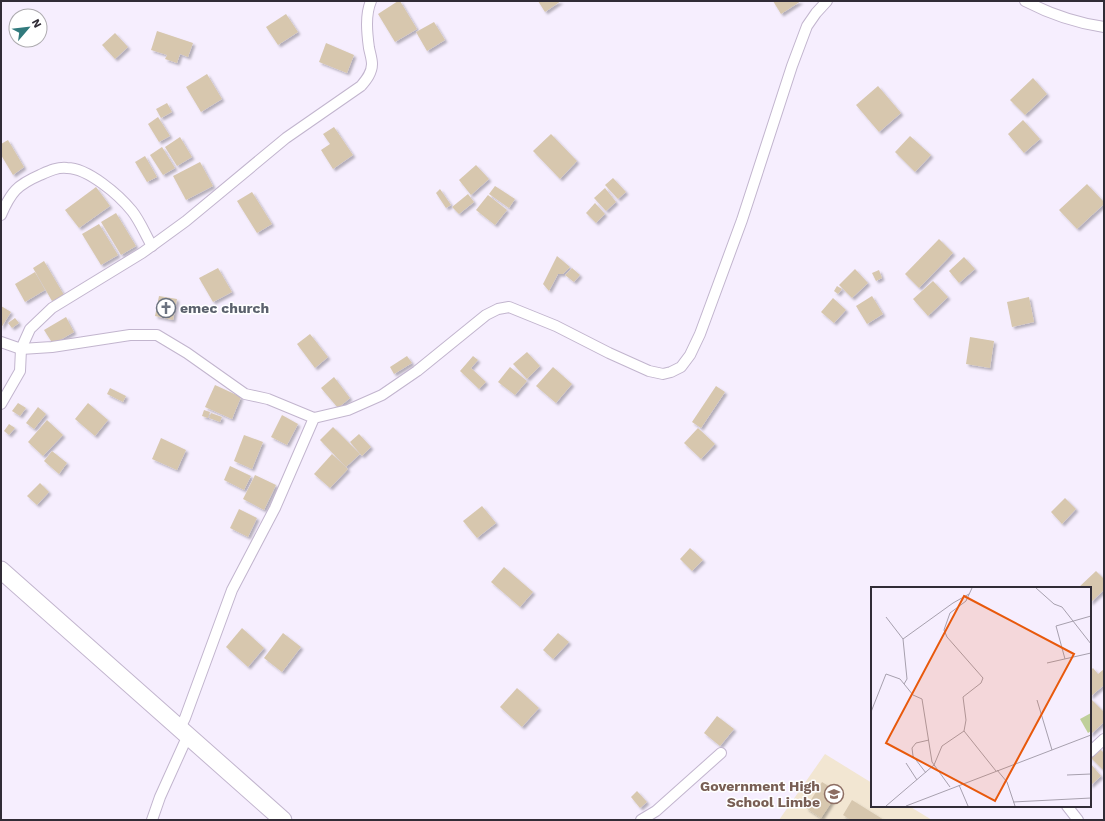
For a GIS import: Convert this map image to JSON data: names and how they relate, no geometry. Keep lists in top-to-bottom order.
{
  "places": {
    "church": ["emec church"],
    "school or university": ["Government High School Limbe"]
  },
  "north": "top right"
}
